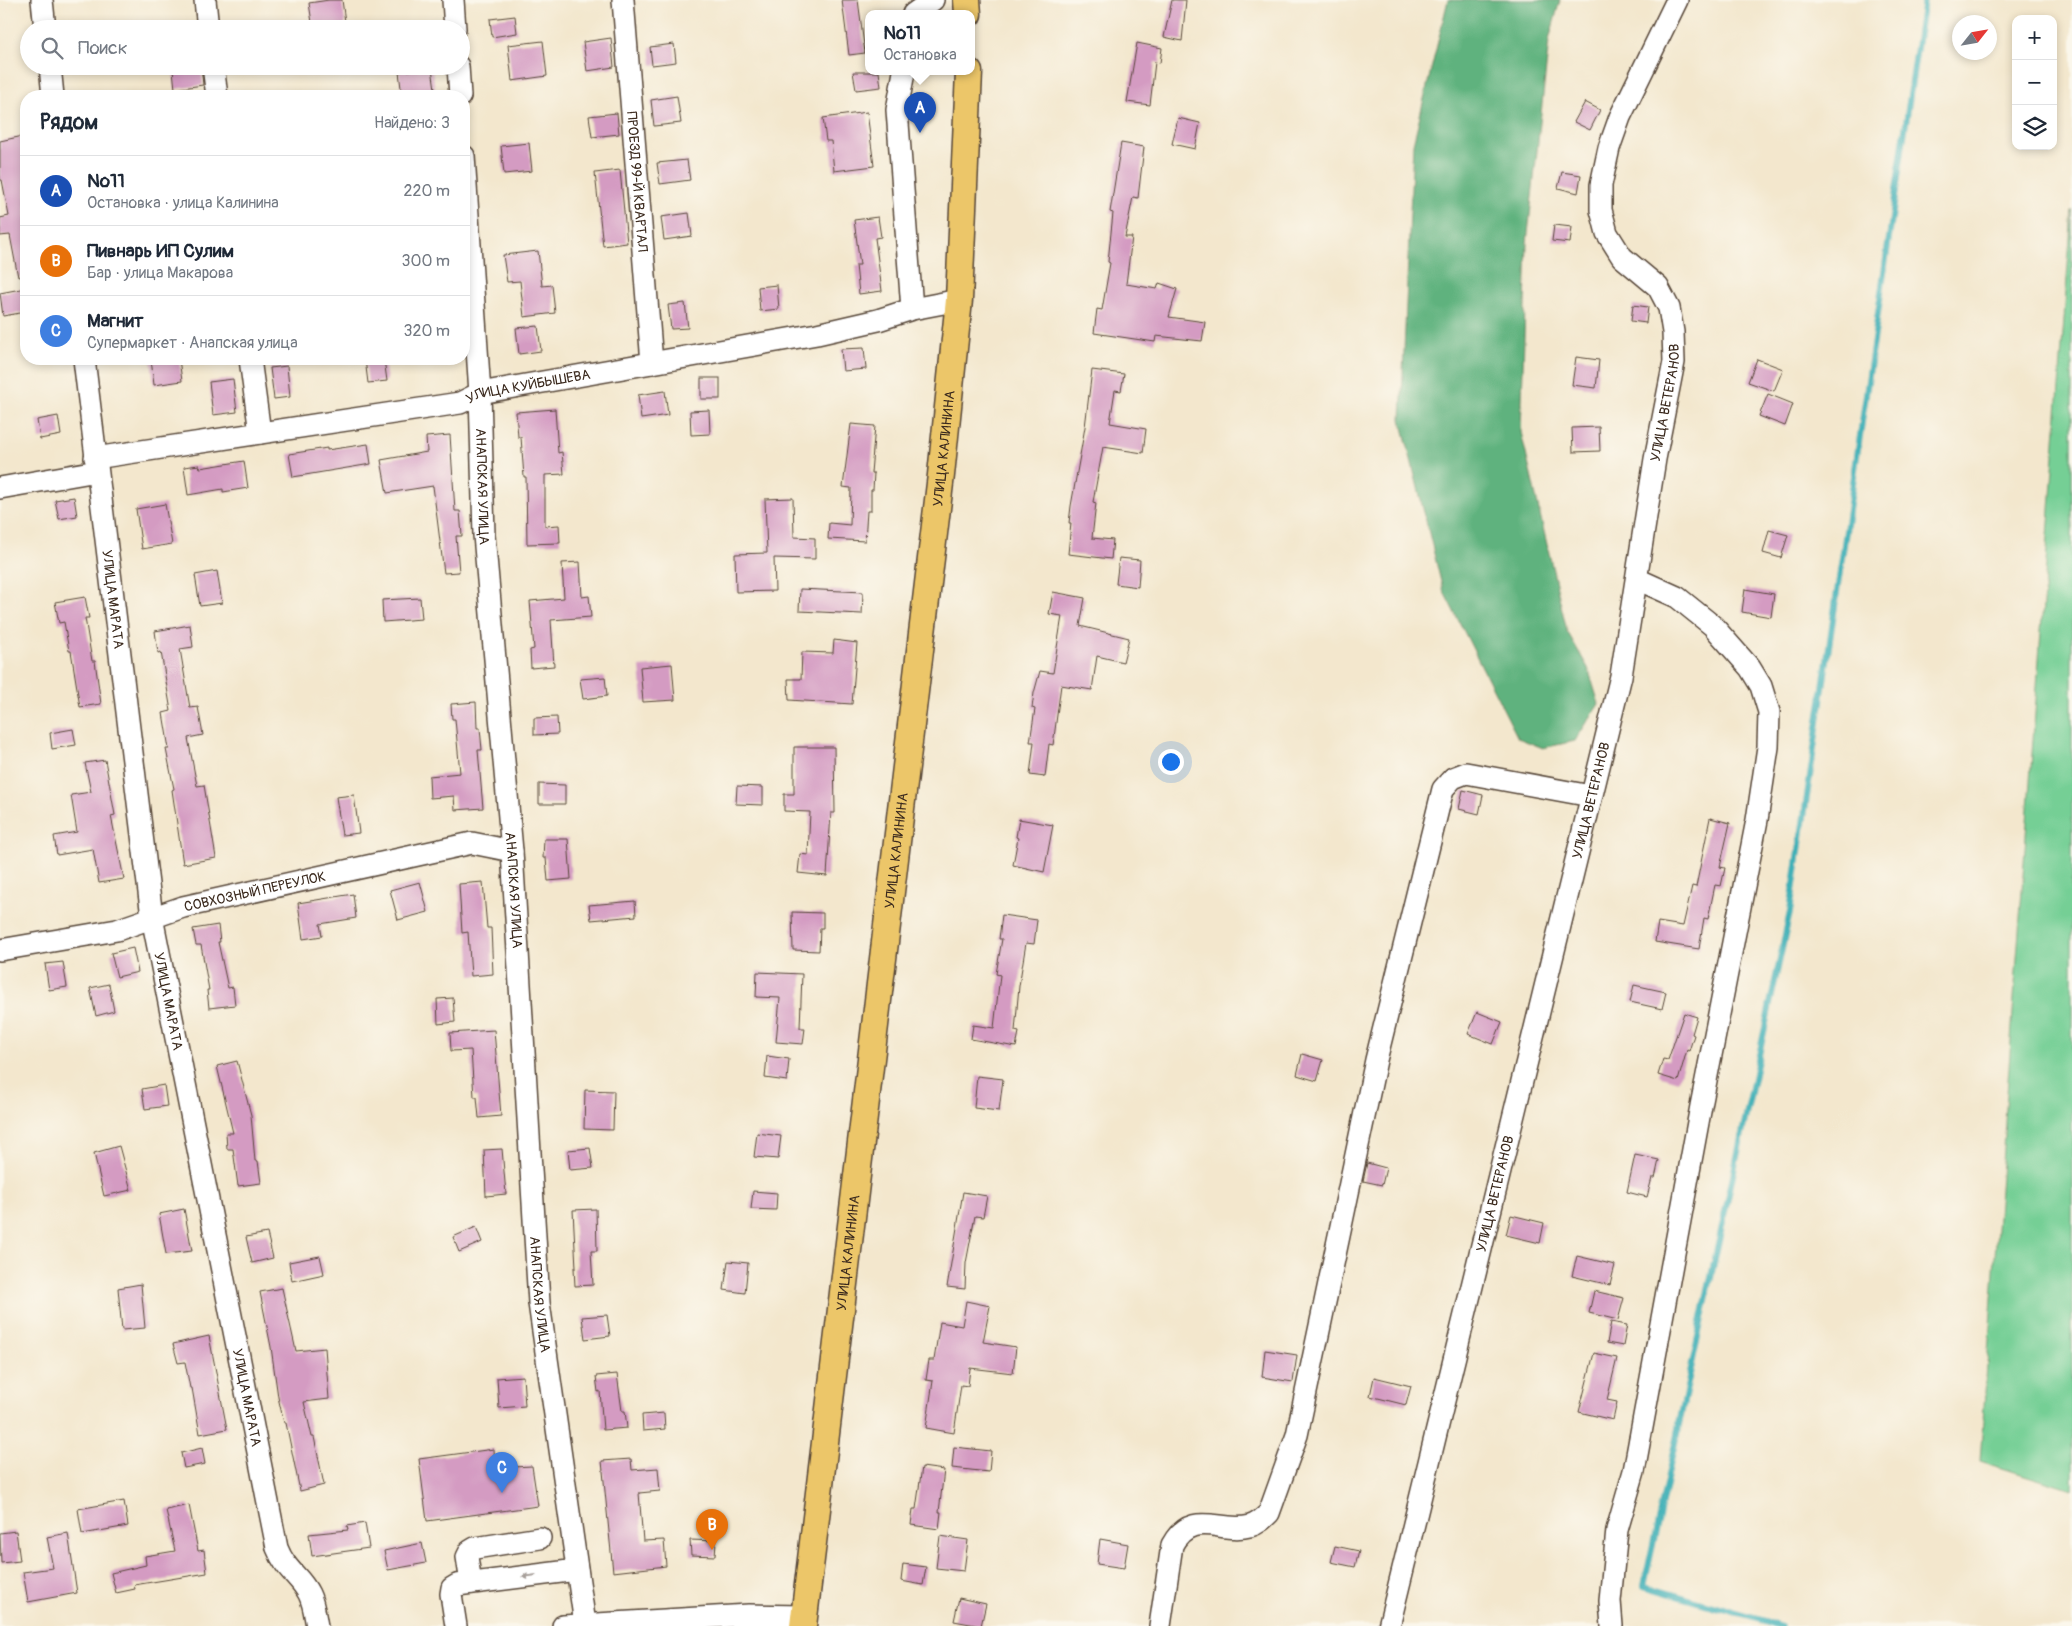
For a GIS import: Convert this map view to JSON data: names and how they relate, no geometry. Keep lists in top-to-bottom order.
{
  "streets": {
    "main road": ["УЛИЦА КАЛИНИНА"],
    "street": [
      "ПРОЕЗД 99-Й КВАРТАЛ",
      "УЛИЦА КУЙБЫШЕВА",
      "УЛИЦА ВЕТЕРАНОВ",
      "АНАПСКАЯ УЛИЦА",
      "УЛИЦА МАРАТА",
      "СОВХОЗНЫЙ ПЕРЕУЛОК"
    ]
  },
  "crossings": [
    ["ПРОЕЗД 99-Й КВАРТАЛ", "УЛИЦА КУЙБЫШЕВА"],
    ["УЛИЦА КУЙБЫШЕВА", "УЛИЦА КАЛИНИНА"],
    ["УЛИЦА КУЙБЫШЕВА", "АНАПСКАЯ УЛИЦА"],
    ["УЛИЦА КУЙБЫШЕВА", "УЛИЦА МАРАТА"],
    ["АНАПСКАЯ УЛИЦА", "СОВХОЗНЫЙ ПЕРЕУЛОК"],
    ["УЛИЦА МАРАТА", "СОВХОЗНЫЙ ПЕРЕУЛОК"]
  ],
  "north": "top right",
  "page": {
    "popup": ["№11", "Остановка"],
    "map_buttons": ["+", "−"],
    "search": "Поиск",
    "heading": ["Рядом", "Найдено: 3"],
    "pins": ["A", "C", "B"],
    "list": [
      {
        "mark": "A",
        "name": "№11",
        "note": "Остановка · улица Калинина",
        "value": "220 m"
      },
      {
        "mark": "B",
        "name": "Пивнарь ИП Сулим",
        "note": "Бар · улица Макарова",
        "value": "300 m"
      },
      {
        "mark": "C",
        "name": "Магнит",
        "note": "Супермаркет · Анапская улица",
        "value": "320 m"
      }
    ]
  }
}
